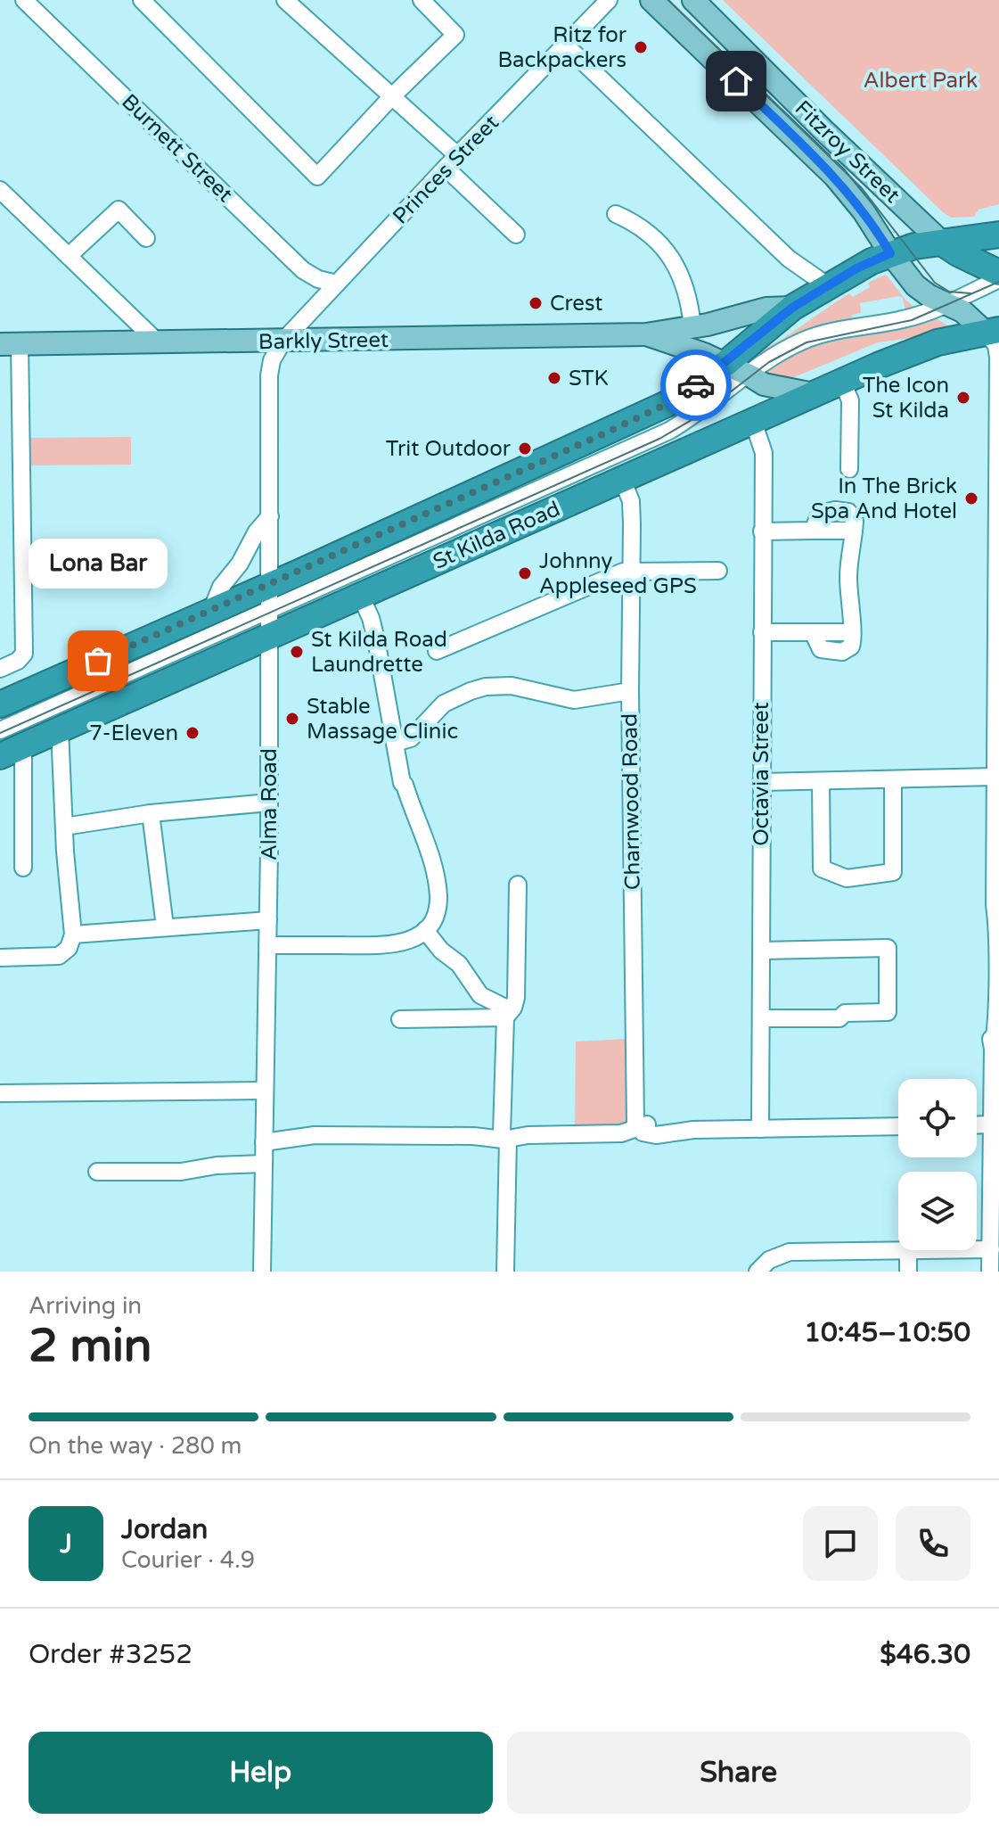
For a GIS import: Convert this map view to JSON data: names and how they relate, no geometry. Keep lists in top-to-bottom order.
{
  "streets": {
    "highway": ["St Kilda Road"],
    "main road": ["Fitzroy Street", "Barkly Street"],
    "street": [
      "Burnett Street",
      "Princes Street",
      "Octavia Street",
      "Charnwood Road",
      "Alma Road"
    ]
  },
  "crossings": [
    ["Burnett Street", "Princes Street"],
    ["Fitzroy Street", "St Kilda Road"],
    ["Princes Street", "Barkly Street"],
    ["Princes Street", "Alma Road"],
    ["Barkly Street", "St Kilda Road"],
    ["Barkly Street", "Alma Road"],
    ["St Kilda Road", "Octavia Street"],
    ["St Kilda Road", "Charnwood Road"],
    ["St Kilda Road", "Alma Road"]
  ],
  "parks": ["Albert Park"],
  "places": [
    "Ritz for Backpackers",
    "Crest",
    "STK",
    "The Icon St Kilda",
    "Trit Outdoor",
    "In The Brick Spa And Hotel",
    "Johnny Appleseed GPS",
    "St Kilda Road Laundrette",
    "Lona Bar",
    "Stable Massage Clinic",
    "7-Eleven"
  ],
  "page": {
    "bubble": "Lona Bar",
    "heading": ["2 min", "Arriving in", "10:45–10:50"],
    "panel": [
      "Jordan",
      "Courier · 4.9",
      "Order #3252",
      "$46.30"
    ],
    "bar": "On the way · 280 m",
    "round": "J",
    "buttons": ["Help", "Share"]
  }
}
